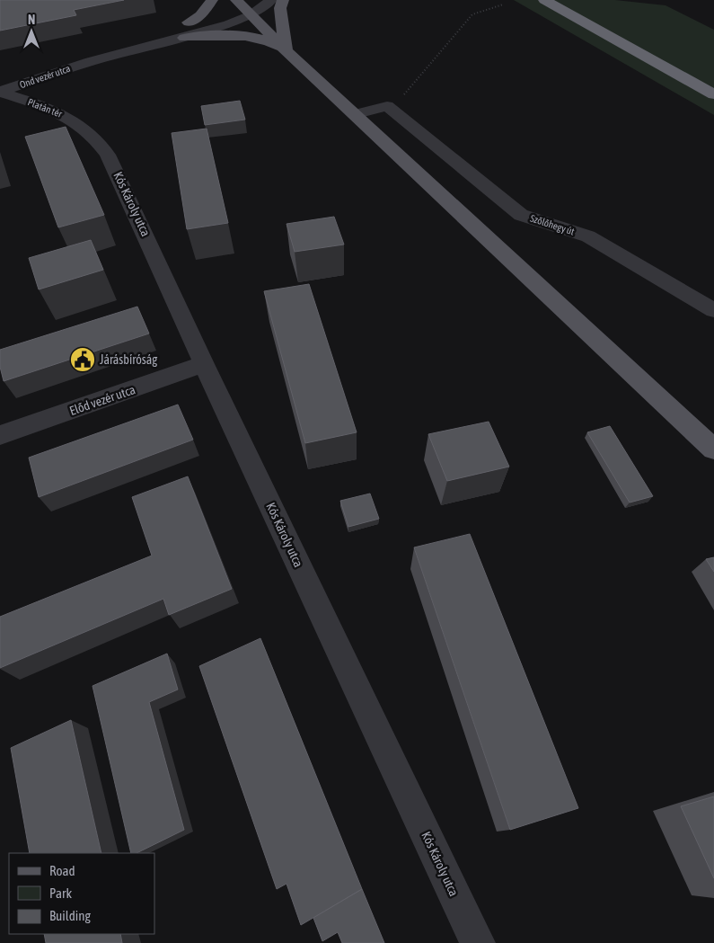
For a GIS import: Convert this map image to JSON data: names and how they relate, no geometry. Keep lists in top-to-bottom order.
{
  "streets": {
    "street": [
      "Ond vezér utca",
      "Platán tér",
      "Kós Károly utca",
      "Szőlőhegy út",
      "Előd vezér utca"
    ]
  },
  "crossings": [
    ["Ond vezér utca", "Platán tér"],
    ["Platán tér", "Kós Károly utca"],
    ["Kós Károly utca", "Előd vezér utca"]
  ],
  "places": {
    "public building": ["Járásbíróság"]
  },
  "legend": ["Road", "Park", "Building"],
  "north": "top"
}
